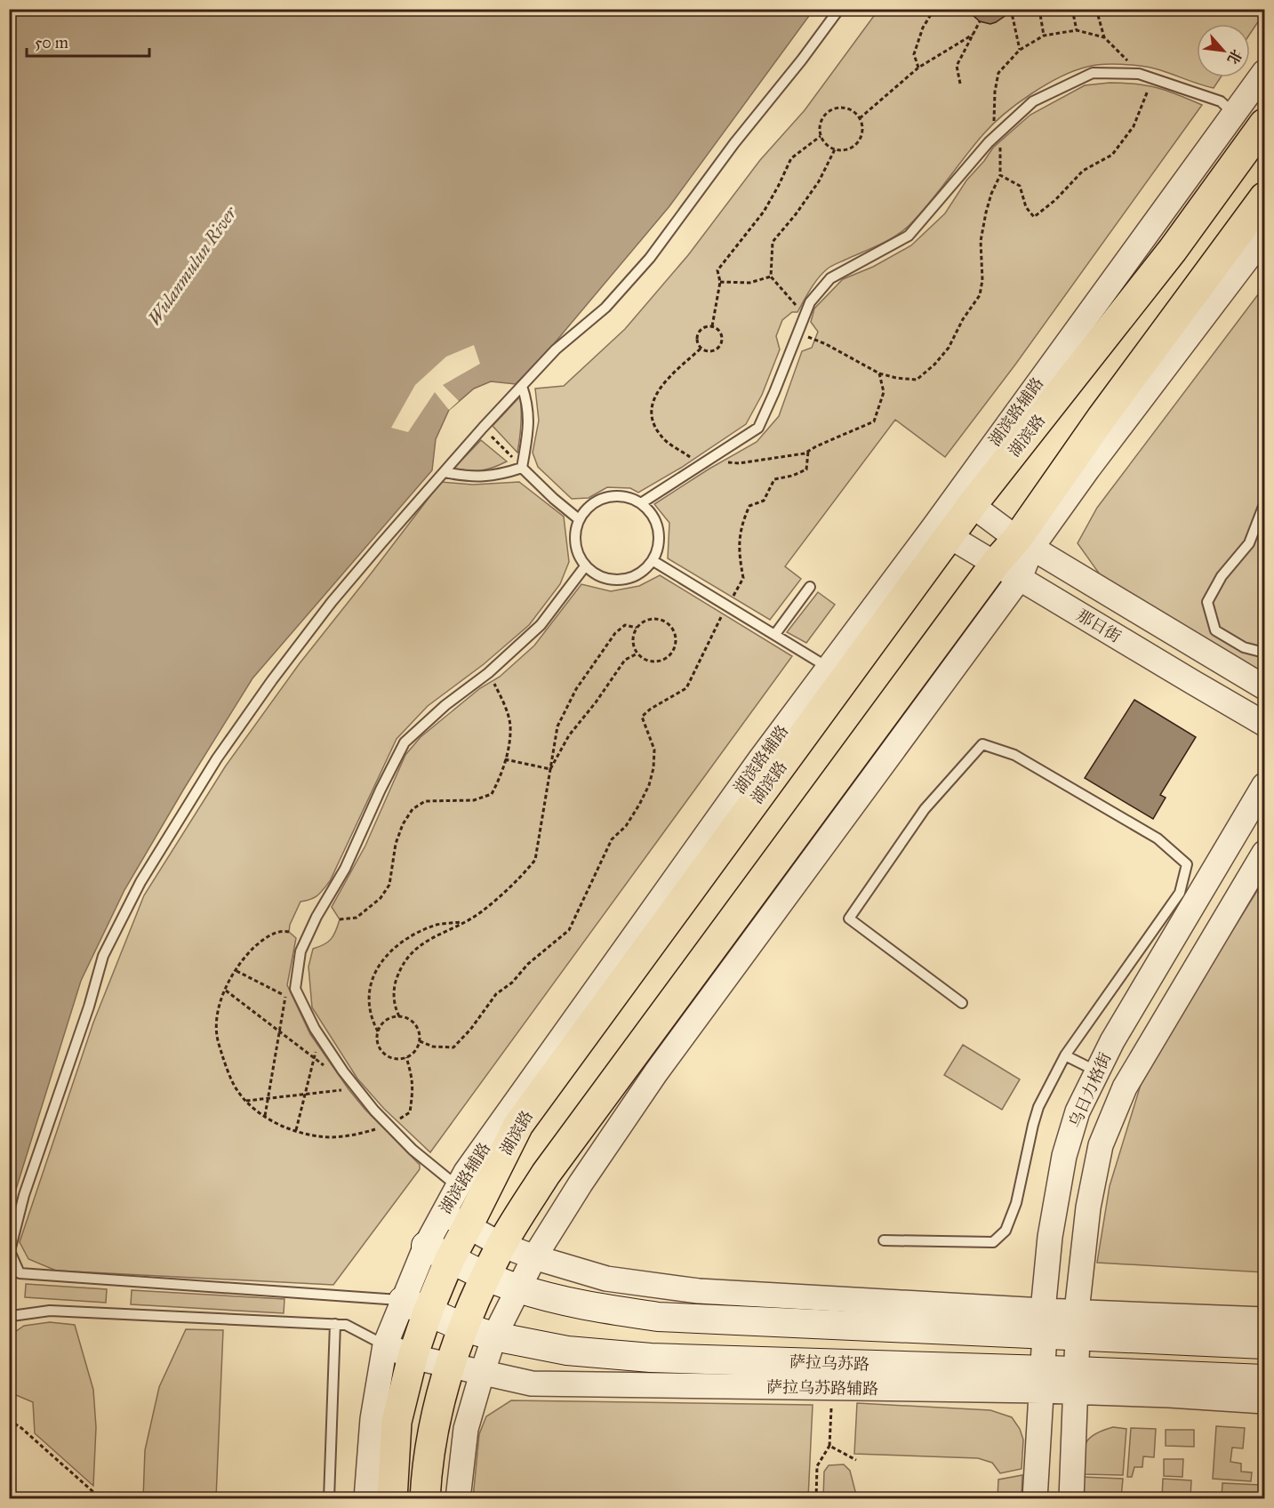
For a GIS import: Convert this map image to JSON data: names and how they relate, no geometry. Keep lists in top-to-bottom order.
{
  "streets": {
    "main road": ["湖滨路", "萨拉乌苏路"],
    "street": [
      "湖滨路辅路",
      "那日街",
      "乌日力格街",
      "萨拉乌苏路辅路"
    ]
  },
  "crossings": [
    ["湖滨路辅路", "湖滨路"],
    ["湖滨路辅路", "那日街"],
    ["湖滨路", "那日街"],
    ["湖滨路", "萨拉乌苏路"],
    ["湖滨路", "萨拉乌苏路辅路"],
    ["乌日力格街", "萨拉乌苏路"],
    ["乌日力格街", "萨拉乌苏路辅路"],
    ["萨拉乌苏路", "萨拉乌苏路辅路"]
  ],
  "water": ["Wulanmulun River"],
  "scale_bar": "50 m",
  "north": "bottom right"
}
